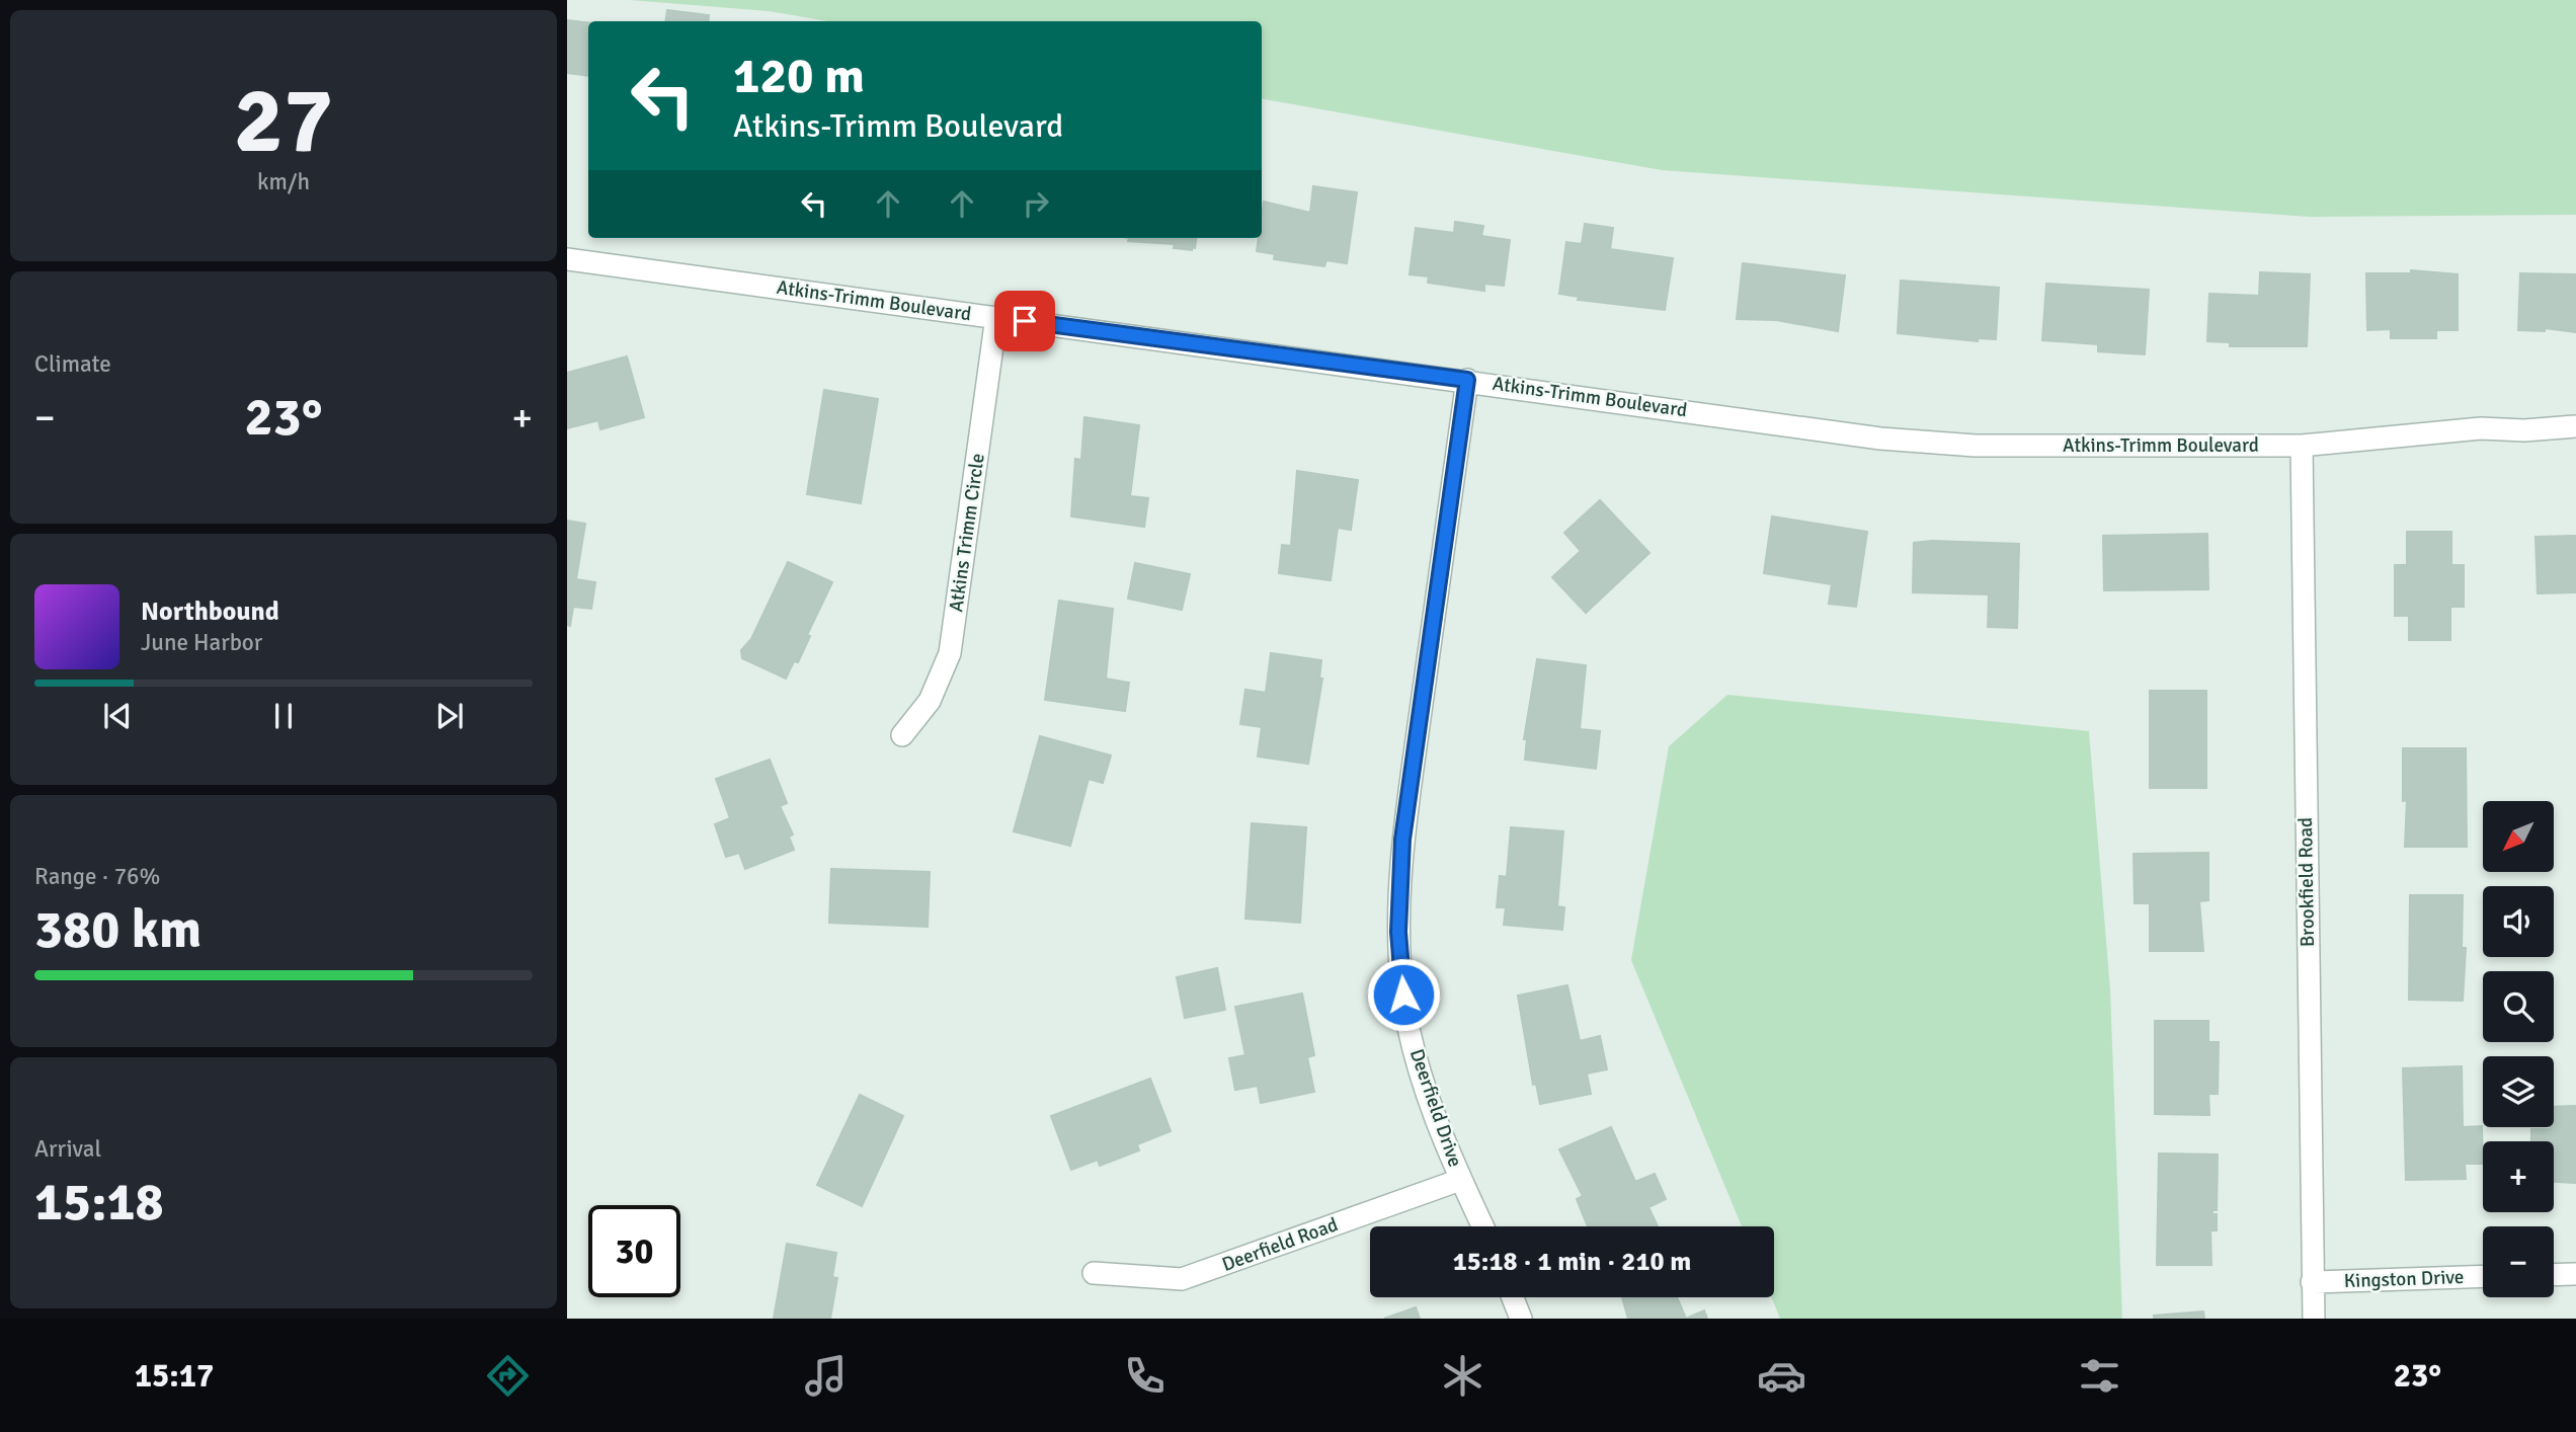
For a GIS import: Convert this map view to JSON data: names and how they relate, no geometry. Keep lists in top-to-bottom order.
{
  "streets": {
    "street": [
      "Atkins-Trimm Boulevard",
      "Atkins Trimm Circle",
      "Brookfield Road",
      "Deerfield Drive",
      "Deerfield Road",
      "Kingston Drive"
    ]
  },
  "crossings": [
    ["Atkins-Trimm Boulevard", "Atkins Trimm Circle"],
    ["Atkins-Trimm Boulevard", "Brookfield Road"],
    ["Atkins-Trimm Boulevard", "Deerfield Drive"],
    ["Brookfield Road", "Kingston Drive"],
    ["Deerfield Drive", "Deerfield Road"]
  ],
  "north": "bottom left",
  "page": {
    "tile": [
      ["27", "km/h"],
      "Climate",
      ["Range · 76%", "380 km"],
      ["Arrival", "15:18"]
    ],
    "turn": ["120 m", "Atkins-Trimm Boulevard"],
    "heat": ["−", "23°", "+"],
    "song": ["Northbound", "June Harbor"],
    "map_buttons": ["+", "−"],
    "limit": "30",
    "trip": "15:18 · 1 min · 210 m",
    "tabs": ["15:17", "23°"]
  }
}
